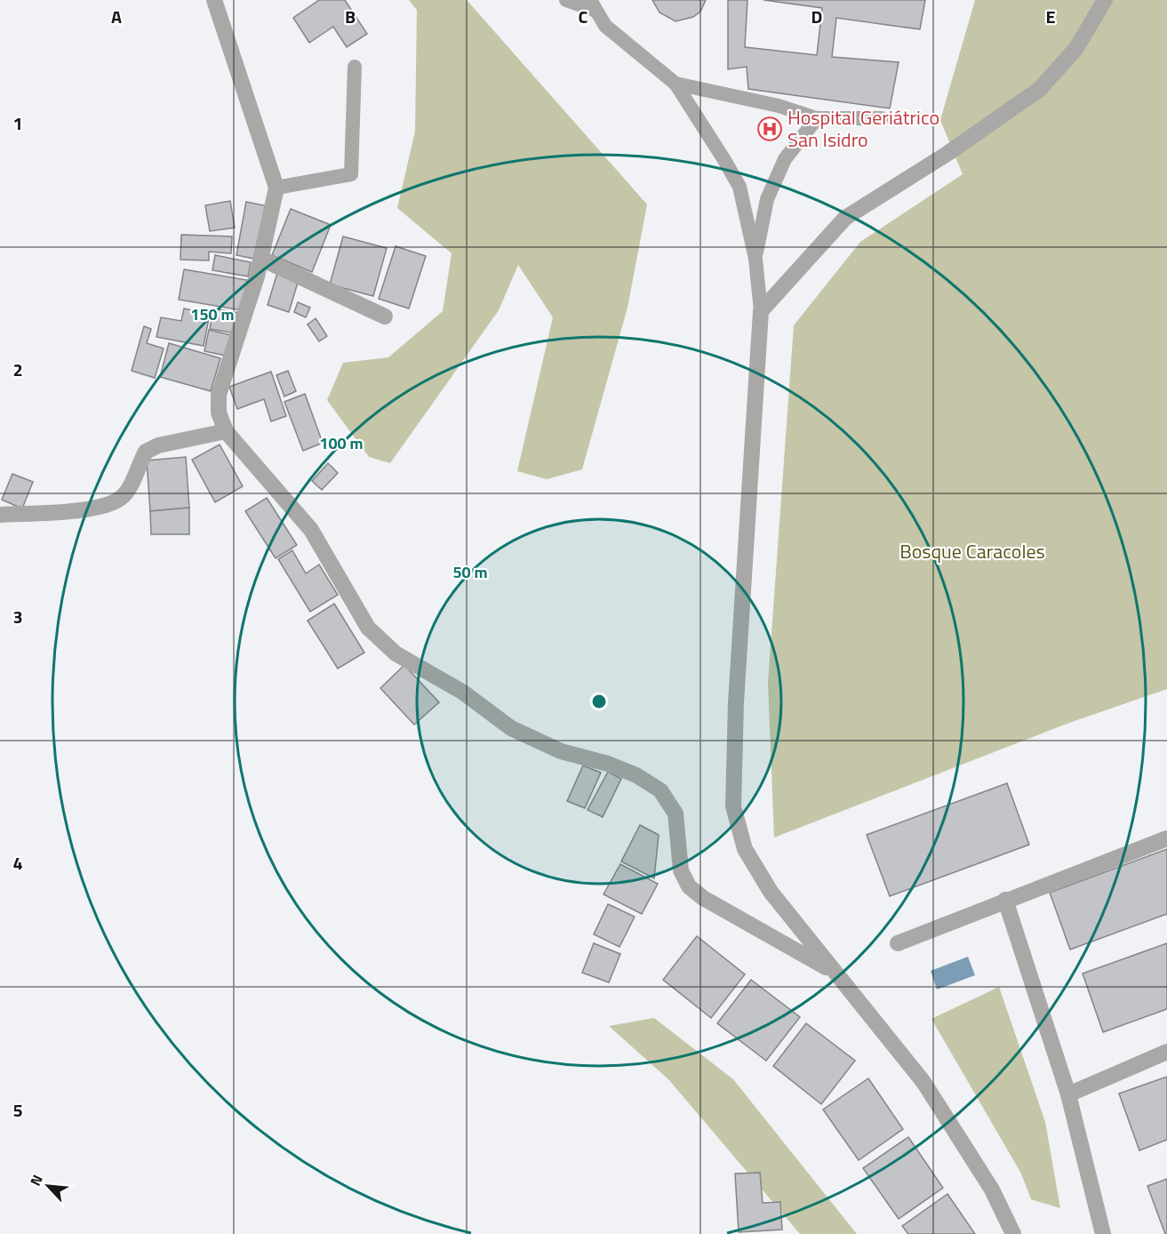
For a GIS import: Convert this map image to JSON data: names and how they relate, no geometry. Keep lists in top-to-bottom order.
{
  "parks": ["Bosque Caracoles"],
  "places": {
    "hospital": ["Hospital Geriátrico San Isidro"]
  },
  "north": "top left",
  "grid": {
    "columns": [
      "A",
      "B",
      "C",
      "D",
      "E"
    ],
    "rows": [
      "1",
      "2",
      "3",
      "4",
      "5"
    ]
  },
  "rings": ["150 m", "100 m", "50 m"]
}
